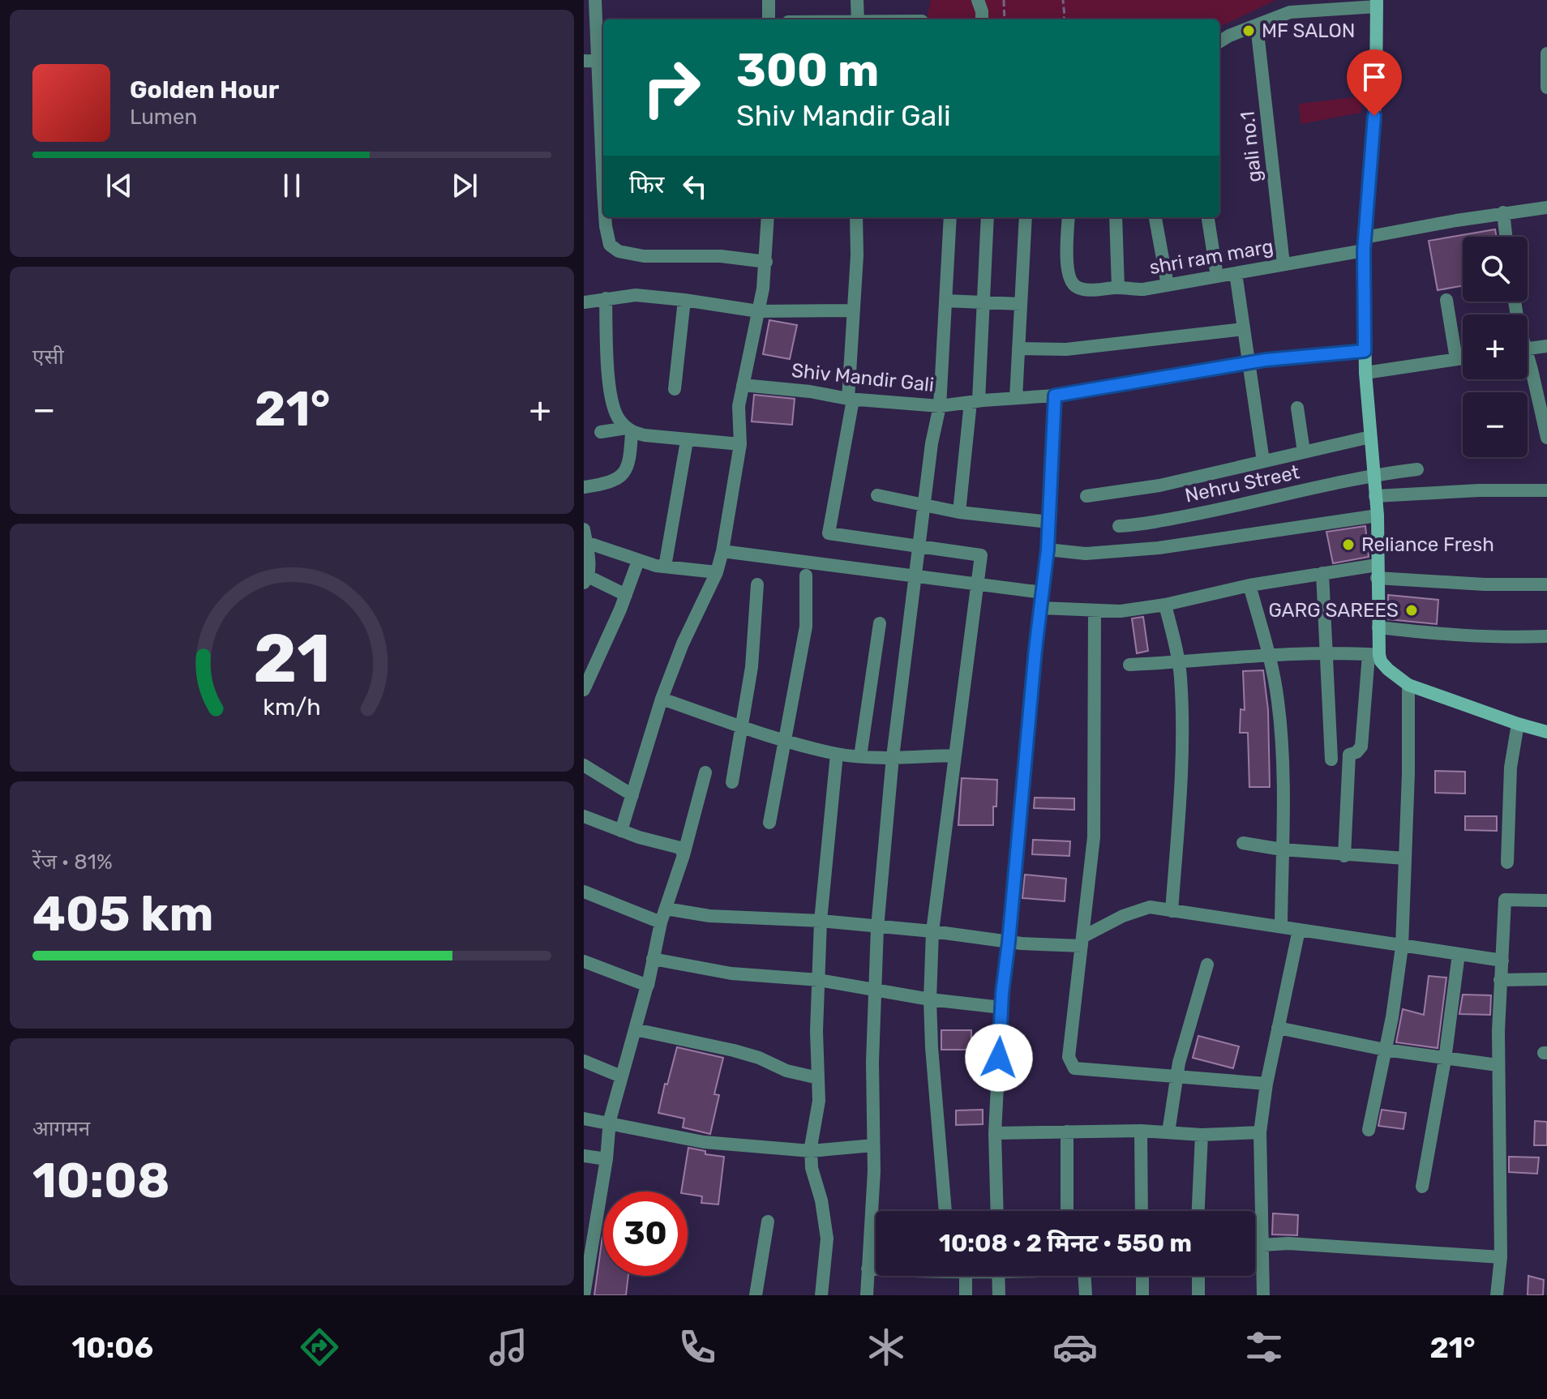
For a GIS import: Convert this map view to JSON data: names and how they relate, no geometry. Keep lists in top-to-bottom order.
{
  "streets": {
    "street": [
      "gali no.1",
      "shri ram marg",
      "Shiv Mandir Gali",
      "Nehru Street"
    ]
  },
  "crossings": [
    ["gali no.1", "shri ram marg"]
  ],
  "places": ["MF SALON", "Reliance Fresh", "GARG SAREES"],
  "page": {
    "turn": ["300 m", "Shiv Mandir Gali"],
    "song": ["Golden Hour", "Lumen"],
    "then": "फिर",
    "map_buttons": ["+", "−"],
    "tile": [
      "एसी",
      ["रेंज · 81%", "405 km"],
      ["आगमन", "10:08"]
    ],
    "heat": ["−", "21°", "+"],
    "limit": "30",
    "trip": "10:08 · 2 मिनट · 550 m",
    "tabs": ["10:06", "21°"],
    "gauge": ["21", "km/h"]
  }
}
